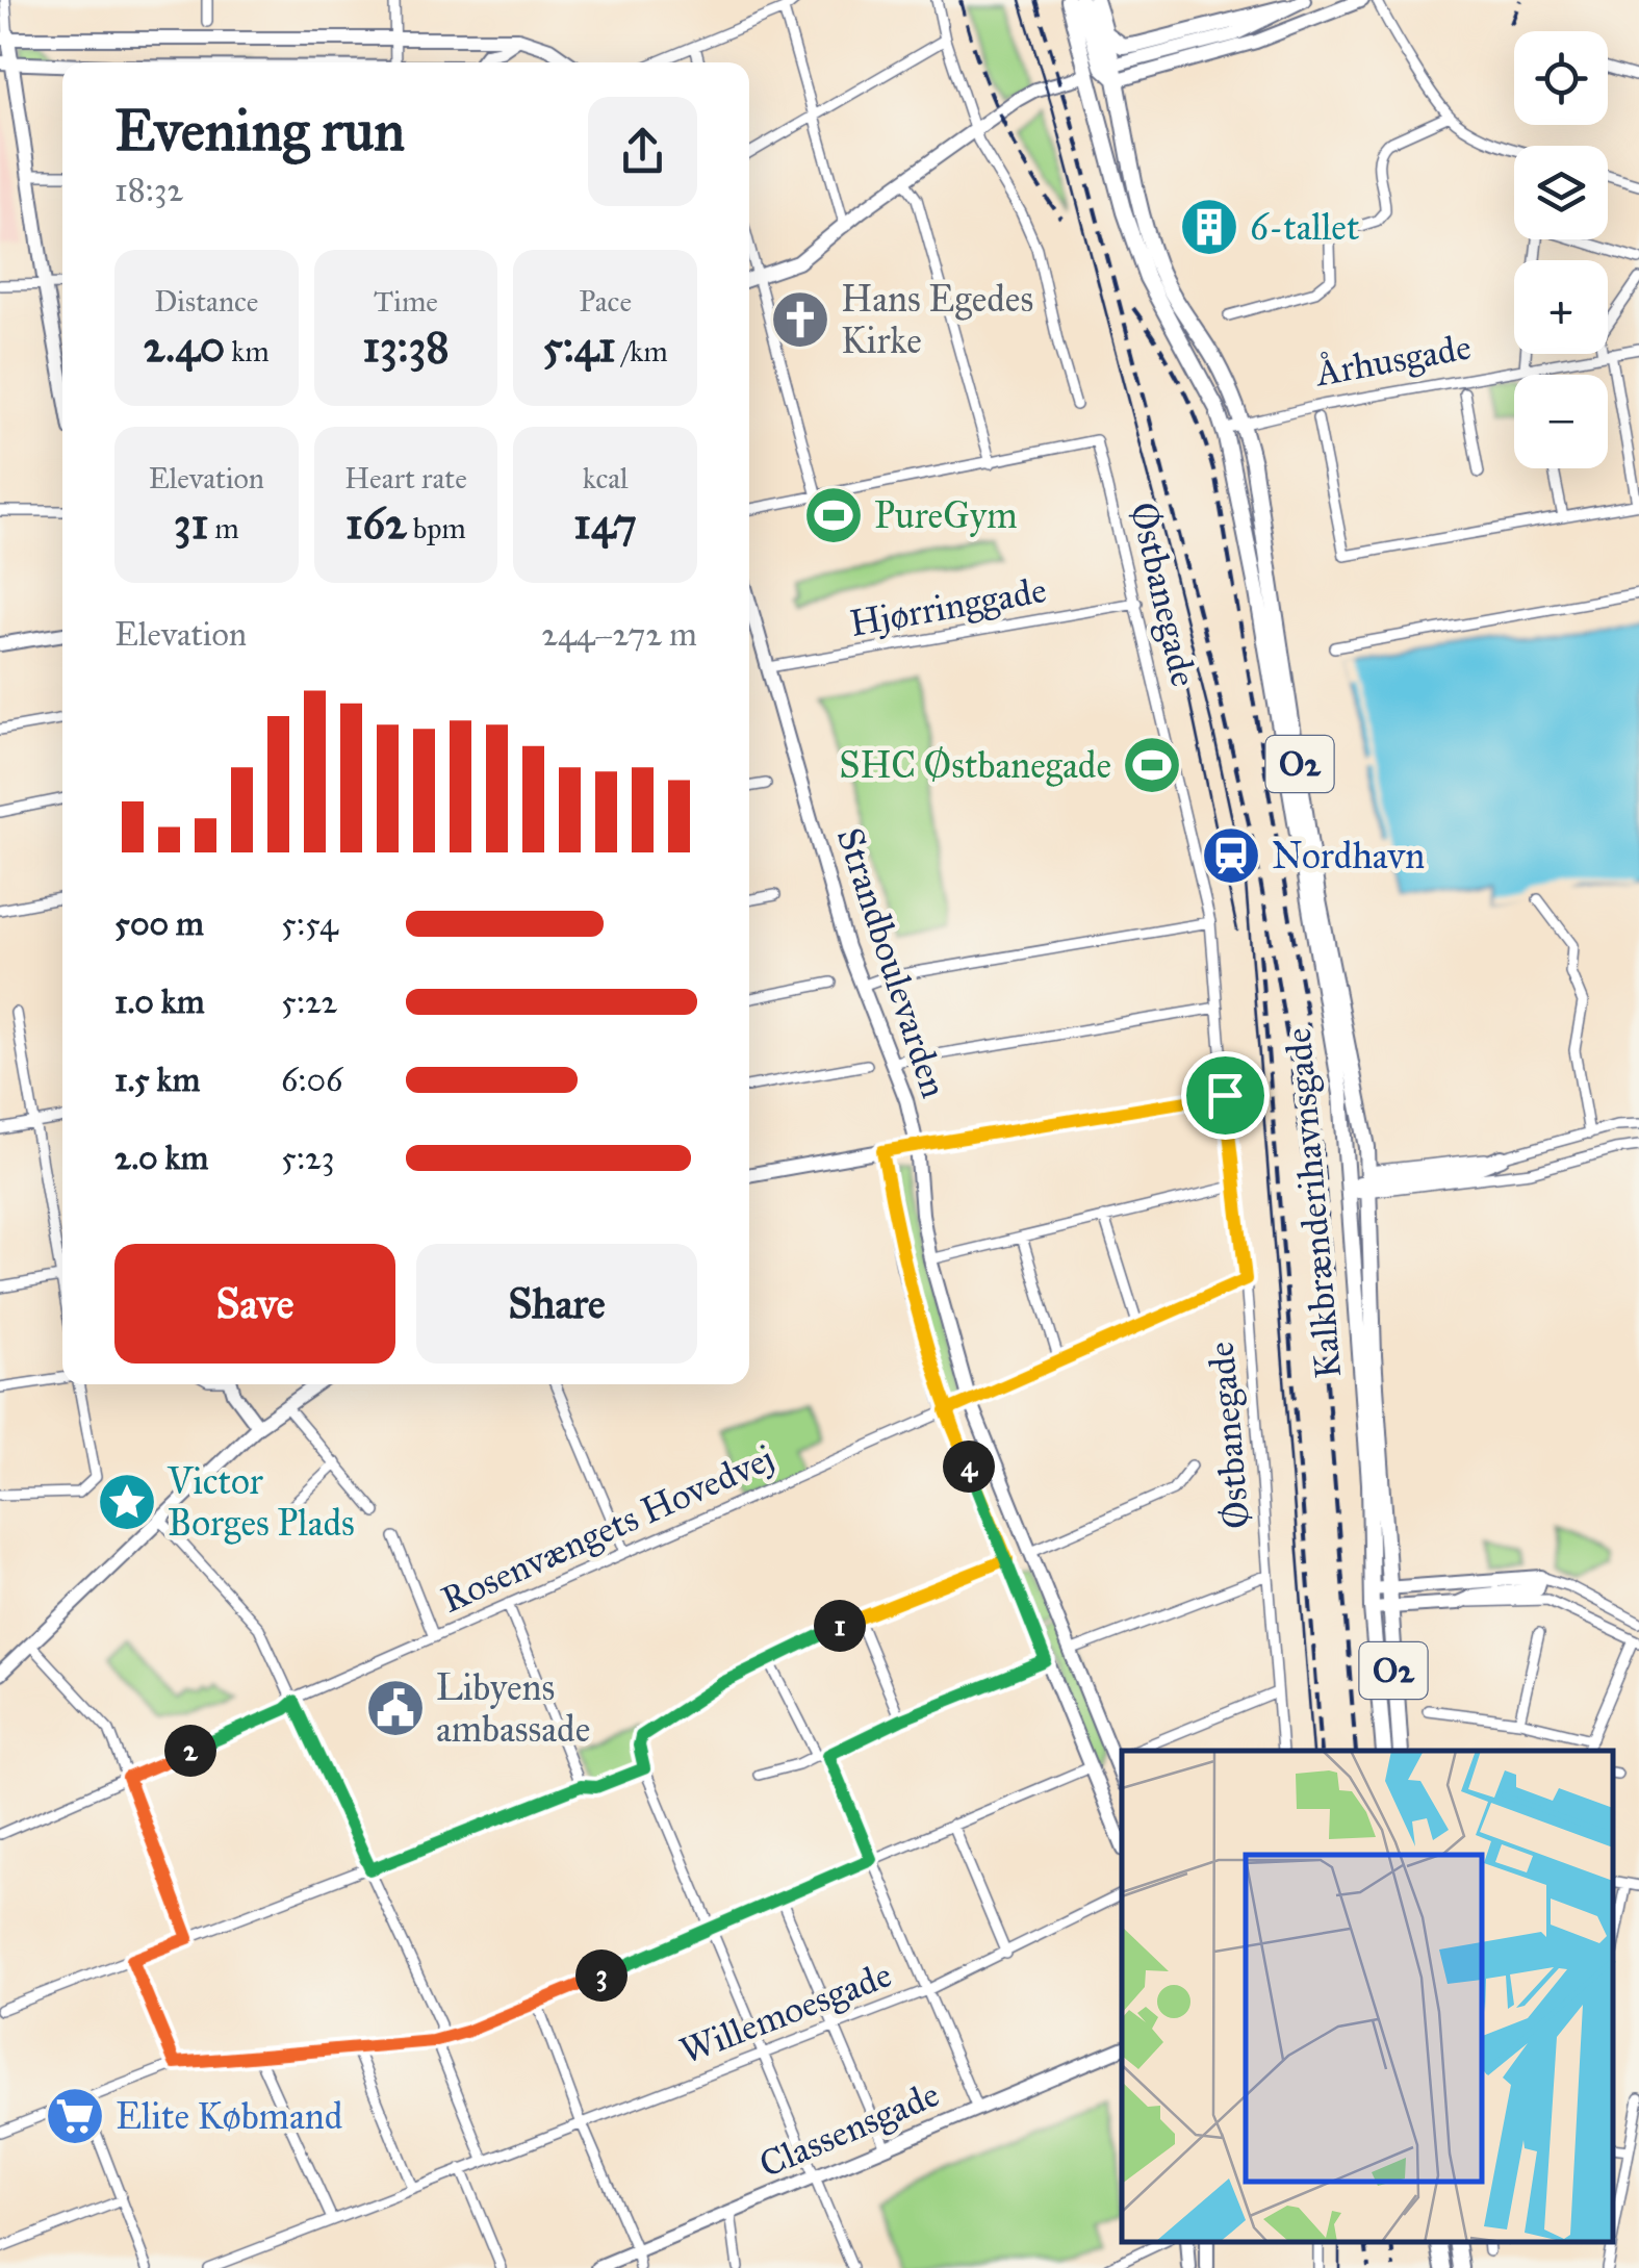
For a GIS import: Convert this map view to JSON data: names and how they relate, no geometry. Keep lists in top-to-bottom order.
{
  "streets": {
    "main road": ["O2", "Kalkbrænderihavnsgade"],
    "street": [
      "Århusgade",
      "Østbanegade",
      "Hjørringgade",
      "Strandboulevarden",
      "Rosenvængets Hovedvej",
      "Willemoesgade",
      "Classensgade"
    ]
  },
  "crossings": [
    ["Århusgade", "Kalkbrænderihavnsgade"],
    ["Østbanegade", "Hjørringgade"],
    ["Østbanegade", "Rosenvængets Hovedvej"],
    ["Hjørringgade", "Strandboulevarden"],
    ["Strandboulevarden", "Rosenvængets Hovedvej"]
  ],
  "places": {
    "building": ["6-tallet"],
    "church": ["Hans Egedes Kirke"],
    "sports": ["PureGym", "SHC Østbanegade"],
    "station": ["Nordhavn"],
    "place": ["Victor Borges Plads"],
    "public building": ["Libyens ambassade"],
    "supermarket": ["Elite Købmand"]
  },
  "page": {
    "map_buttons": ["+", "−"],
    "heading": ["Evening run", "18:32"],
    "stats": [
      ["Distance", "2.40 km"],
      ["Time", "13:38"],
      ["Pace", "5:41 /km"],
      ["Elevation", "31 m"],
      ["Heart rate", "162 bpm"],
      ["kcal", "147"]
    ],
    "chart": ["Elevation", "244–272 m"],
    "list": [
      {
        "name": "500 m",
        "note": "5:54"
      },
      {
        "name": "1.0 km",
        "note": "5:22"
      },
      {
        "name": "1.5 km",
        "note": "6:06"
      },
      {
        "name": "2.0 km",
        "note": "5:23"
      }
    ],
    "buttons": ["Save", "Share"],
    "pins": [
      "4",
      "1",
      "2",
      "3"
    ]
  }
}
